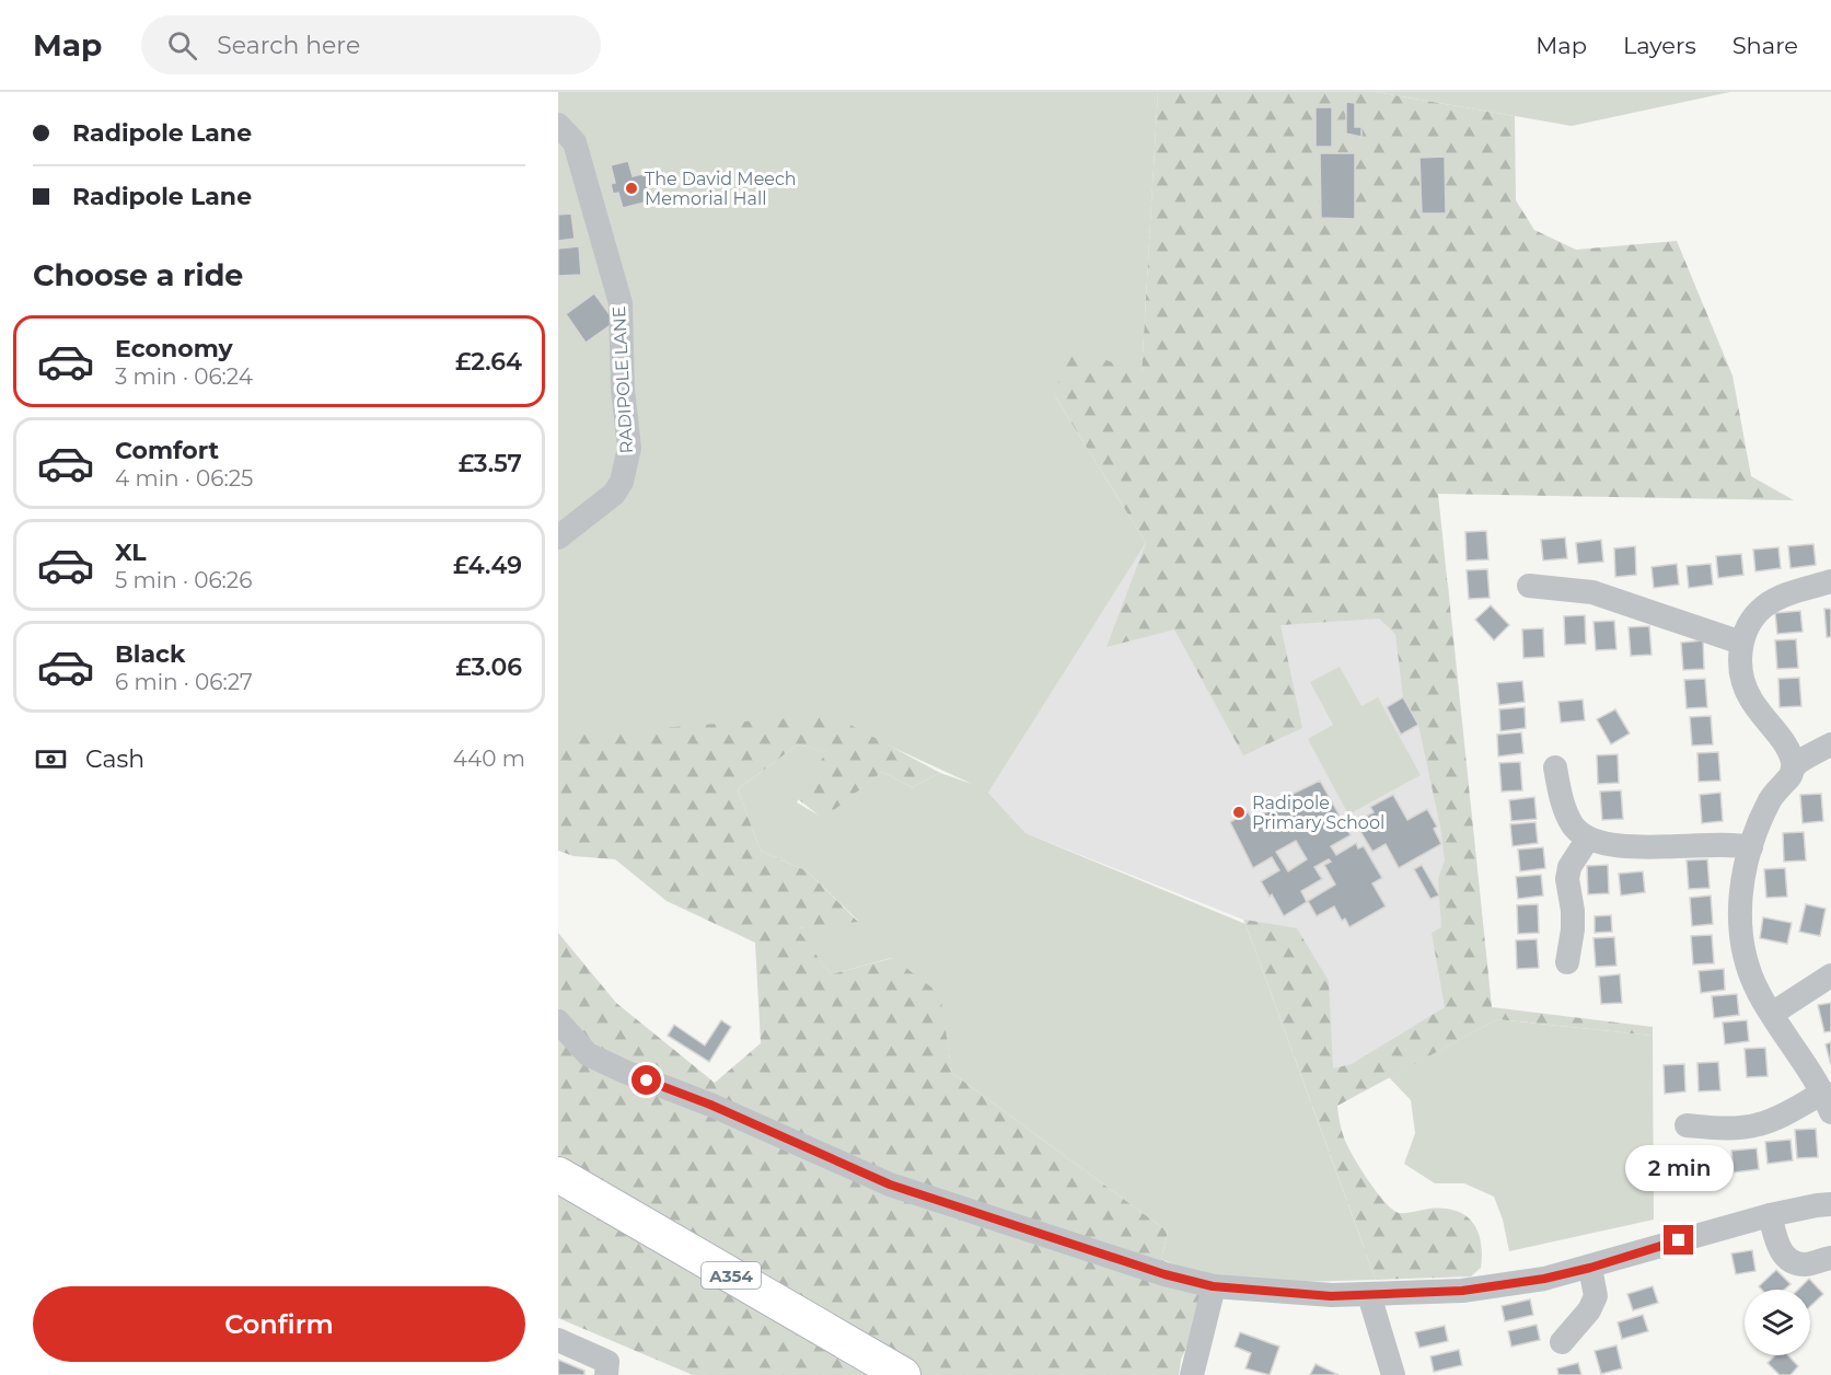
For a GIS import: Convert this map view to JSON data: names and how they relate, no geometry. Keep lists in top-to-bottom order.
{
  "streets": {
    "highway": ["A354"],
    "street": ["RADIPOLE LANE"]
  },
  "places": ["The David Meech Memorial Hall", "Radipole Primary School"],
  "page": {
    "header": "Map",
    "search": "Search here",
    "nav": ["Map", "Layers", "Share"],
    "banner": ["Radipole Lane", "Radipole Lane"],
    "heading": "Choose a ride",
    "list": [
      {
        "name": "Economy",
        "note": "3 min · 06:24",
        "value": "£2.64"
      },
      {
        "name": "Comfort",
        "note": "4 min · 06:25",
        "value": "£3.57"
      },
      {
        "name": "XL",
        "note": "5 min · 06:26",
        "value": "£4.49"
      },
      {
        "name": "Black",
        "note": "6 min · 06:27",
        "value": "£3.06"
      }
    ],
    "pay": ["Cash", "440 m"],
    "bubble": "2 min",
    "buttons": "Confirm"
  }
}
